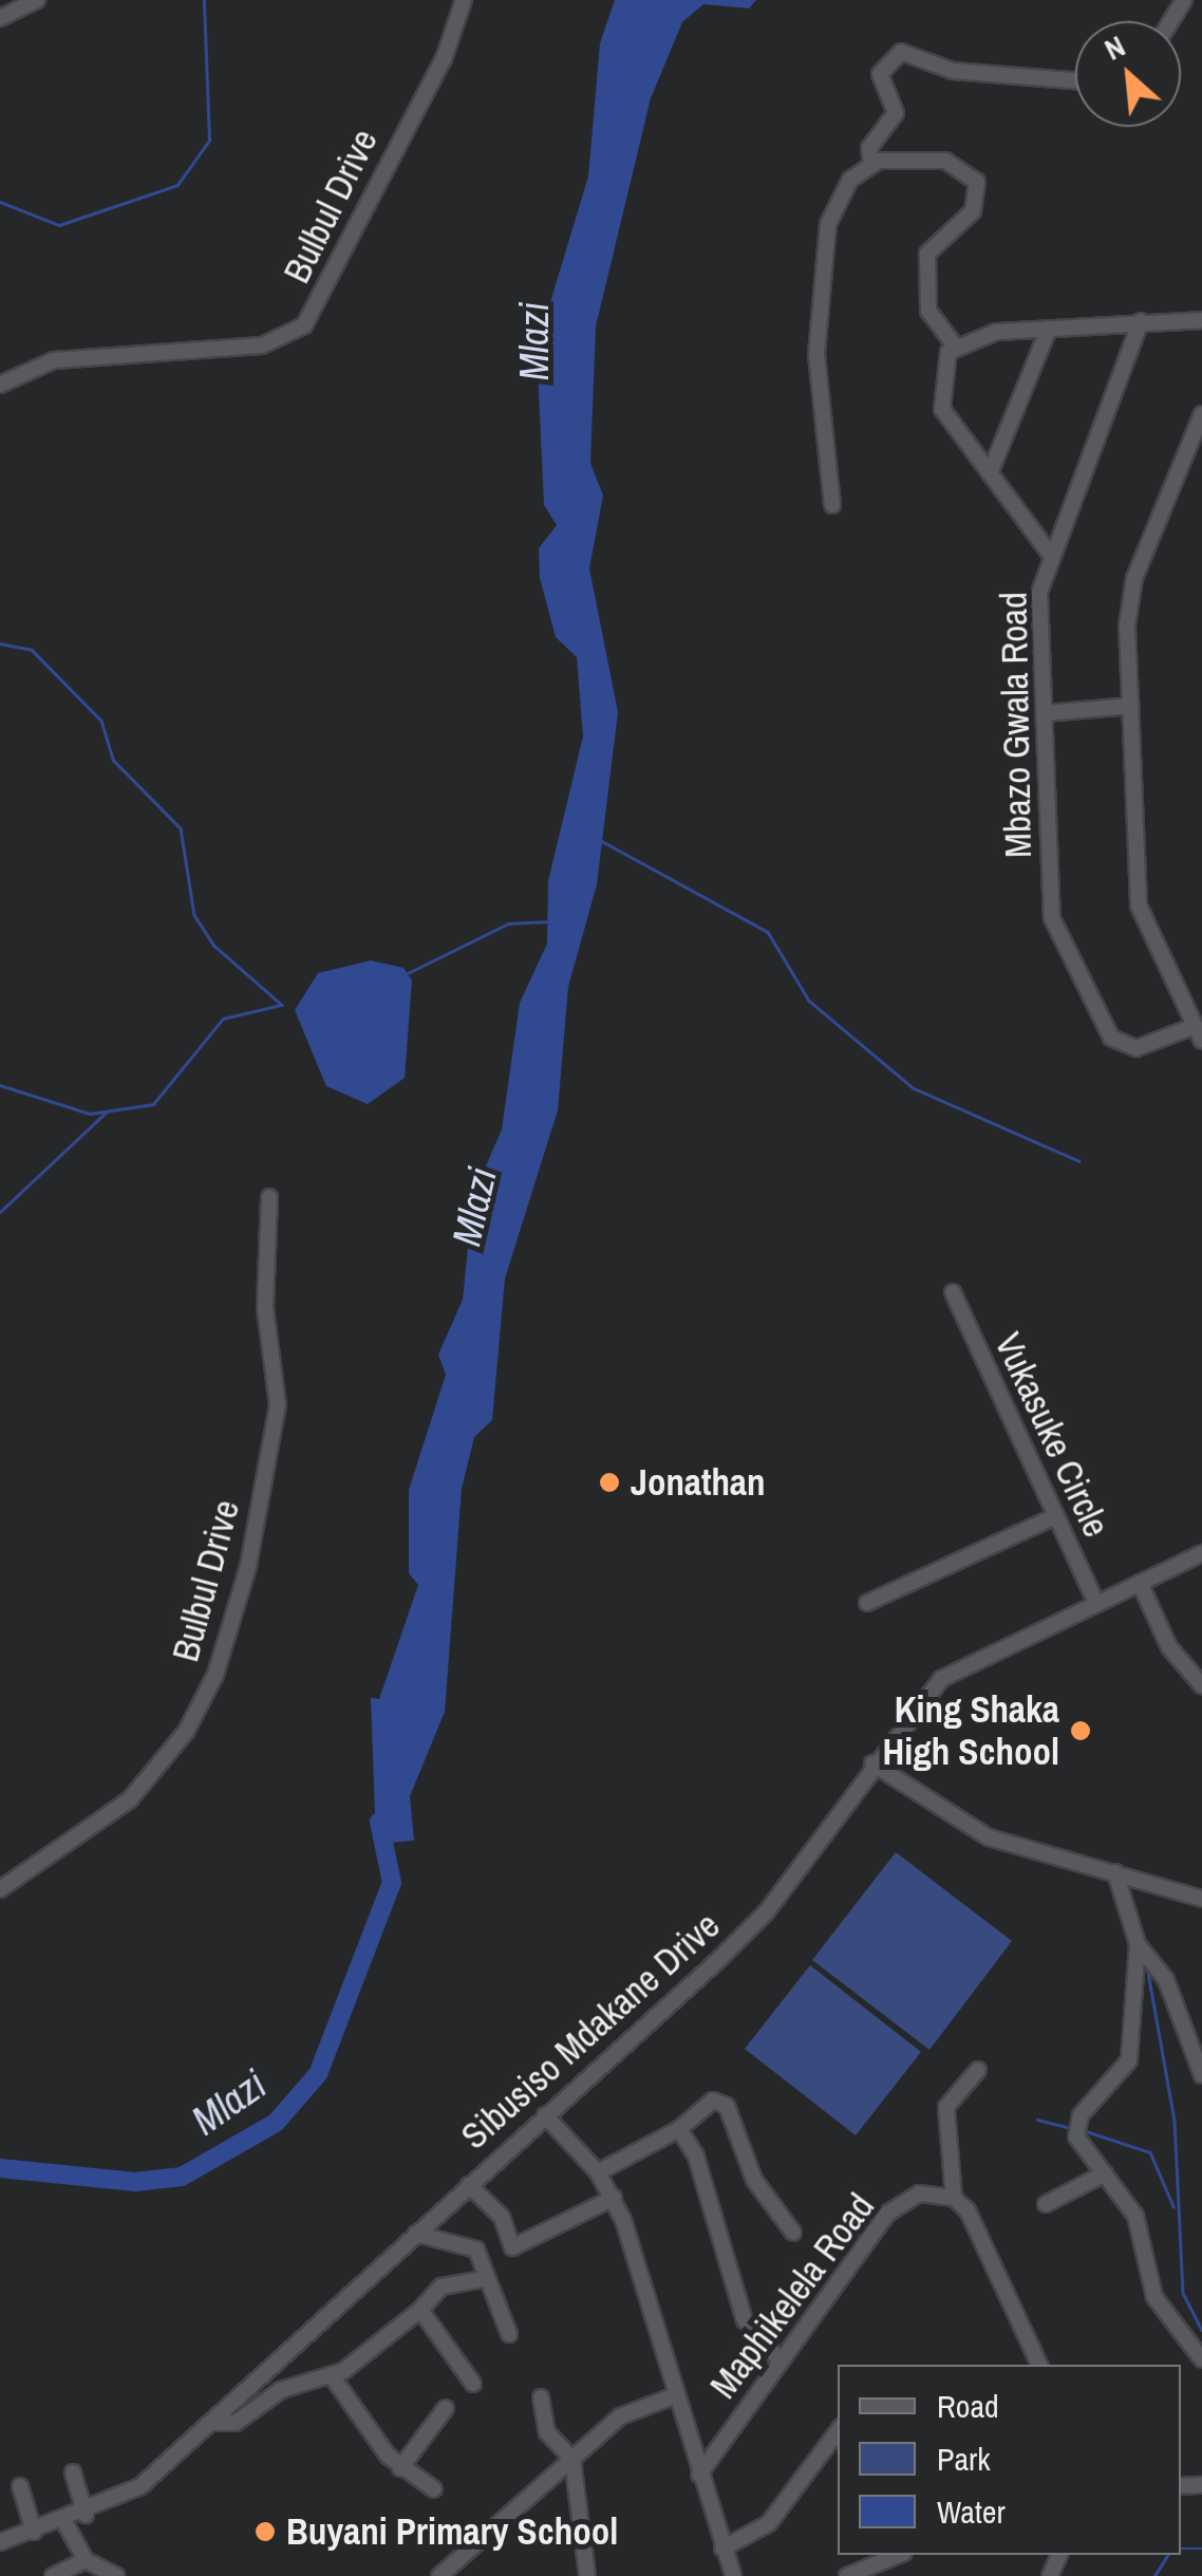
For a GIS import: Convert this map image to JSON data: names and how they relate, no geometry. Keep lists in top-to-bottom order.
{
  "streets": {
    "street": [
      "Bulbul Drive",
      "Mbazo Gwala Road",
      "Vukasuke Circle",
      "Sibusiso Mdakane Drive",
      "Maphikelela Road"
    ]
  },
  "crossings": [
    ["Vukasuke Circle", "Sibusiso Mdakane Drive"]
  ],
  "water": ["Mlazi"],
  "places": ["Jonathan", "King Shaka High School", "Buyani Primary School"],
  "legend": ["Road", "Park", "Water"],
  "north": "top left"
}
